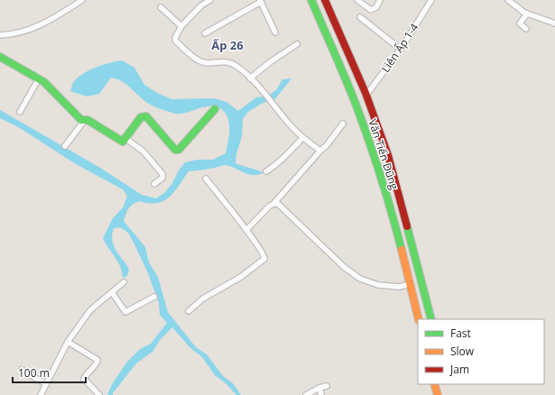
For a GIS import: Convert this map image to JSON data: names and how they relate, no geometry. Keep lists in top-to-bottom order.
{
  "streets": {
    "main road": ["Văn Tiến Dũng"],
    "street": ["Liên Ấp 1-4"]
  },
  "crossings": [
    ["Liên Ấp 1-4", "Văn Tiến Dũng"]
  ],
  "districts": ["Ấp 26"],
  "legend": ["Fast", "Slow", "Jam"],
  "scale_bar": "100 m"
}
